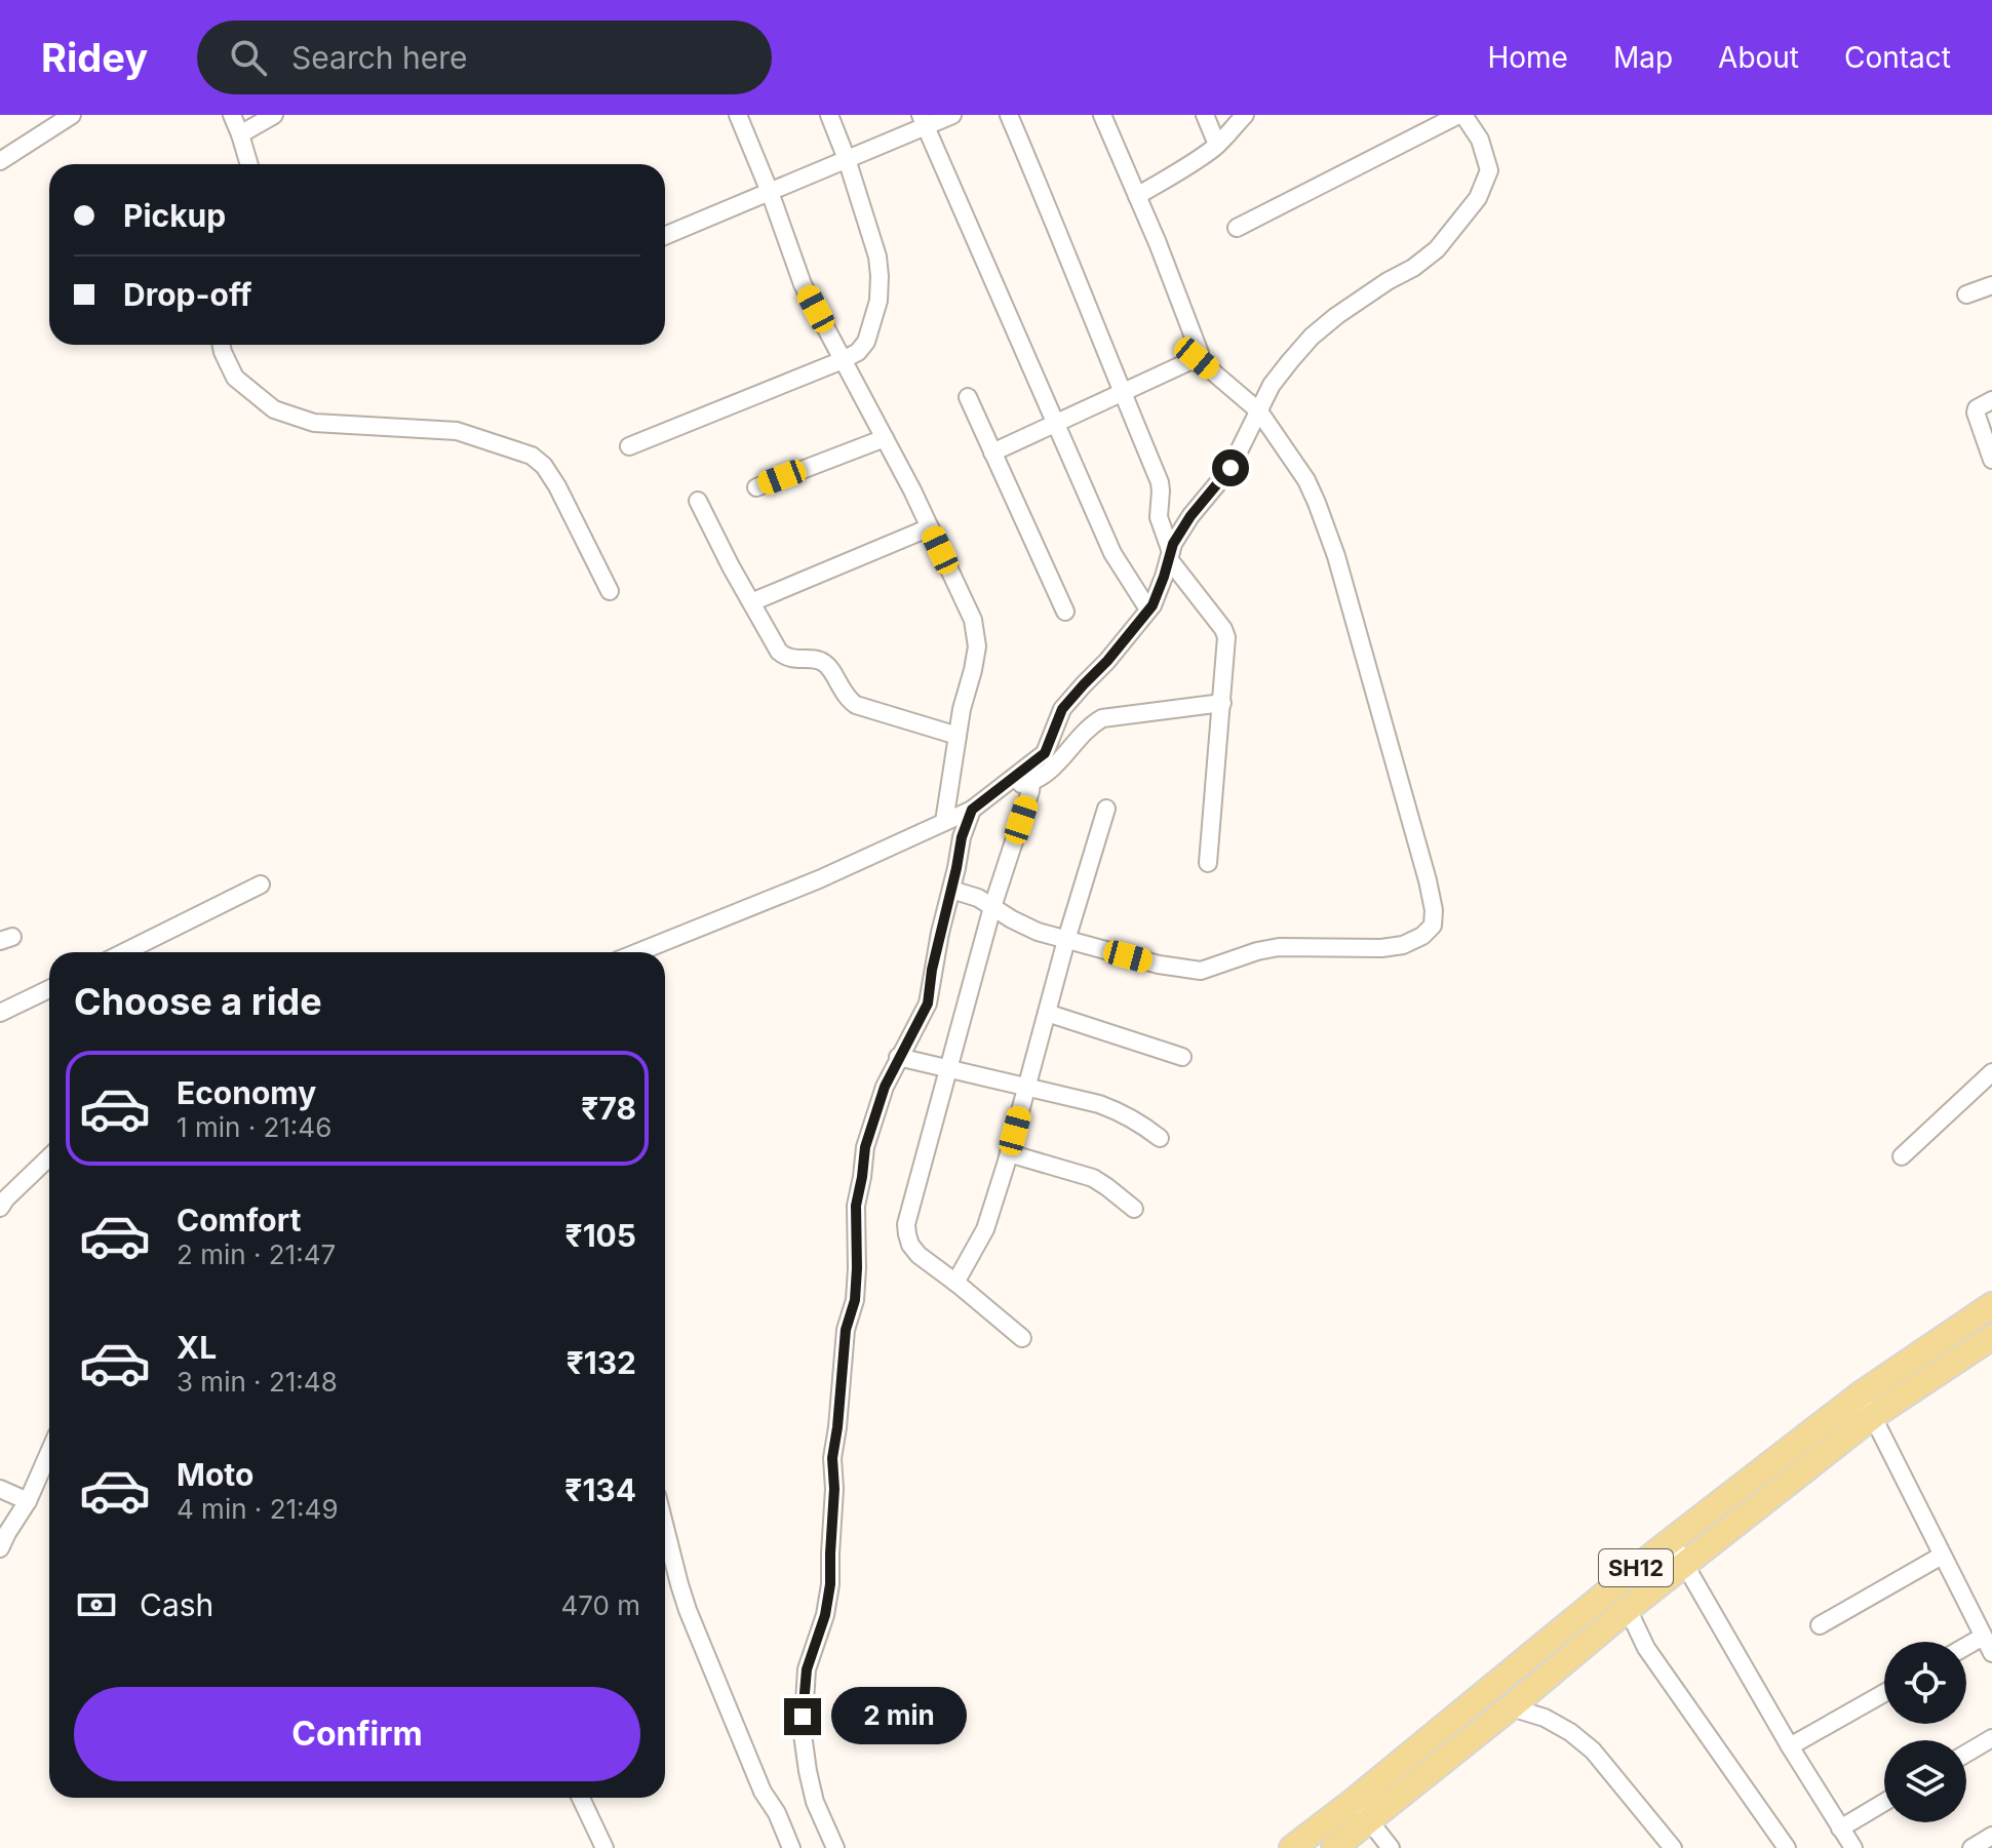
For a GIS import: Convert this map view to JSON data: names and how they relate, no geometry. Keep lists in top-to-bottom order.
{
  "streets": {
    "main road": ["SH12"]
  },
  "page": {
    "header": "Ridey",
    "search": "Search here",
    "nav": [
      "Home",
      "Map",
      "About",
      "Contact"
    ],
    "banner": ["Pickup", "Drop-off"],
    "heading": "Choose a ride",
    "list": [
      {
        "name": "Economy",
        "note": "1 min · 21:46",
        "value": "₹78"
      },
      {
        "name": "Comfort",
        "note": "2 min · 21:47",
        "value": "₹105"
      },
      {
        "name": "XL",
        "note": "3 min · 21:48",
        "value": "₹132"
      },
      {
        "name": "Moto",
        "note": "4 min · 21:49",
        "value": "₹134"
      }
    ],
    "pay": ["Cash", "470 m"],
    "buttons": "Confirm",
    "bubble": "2 min"
  }
}
